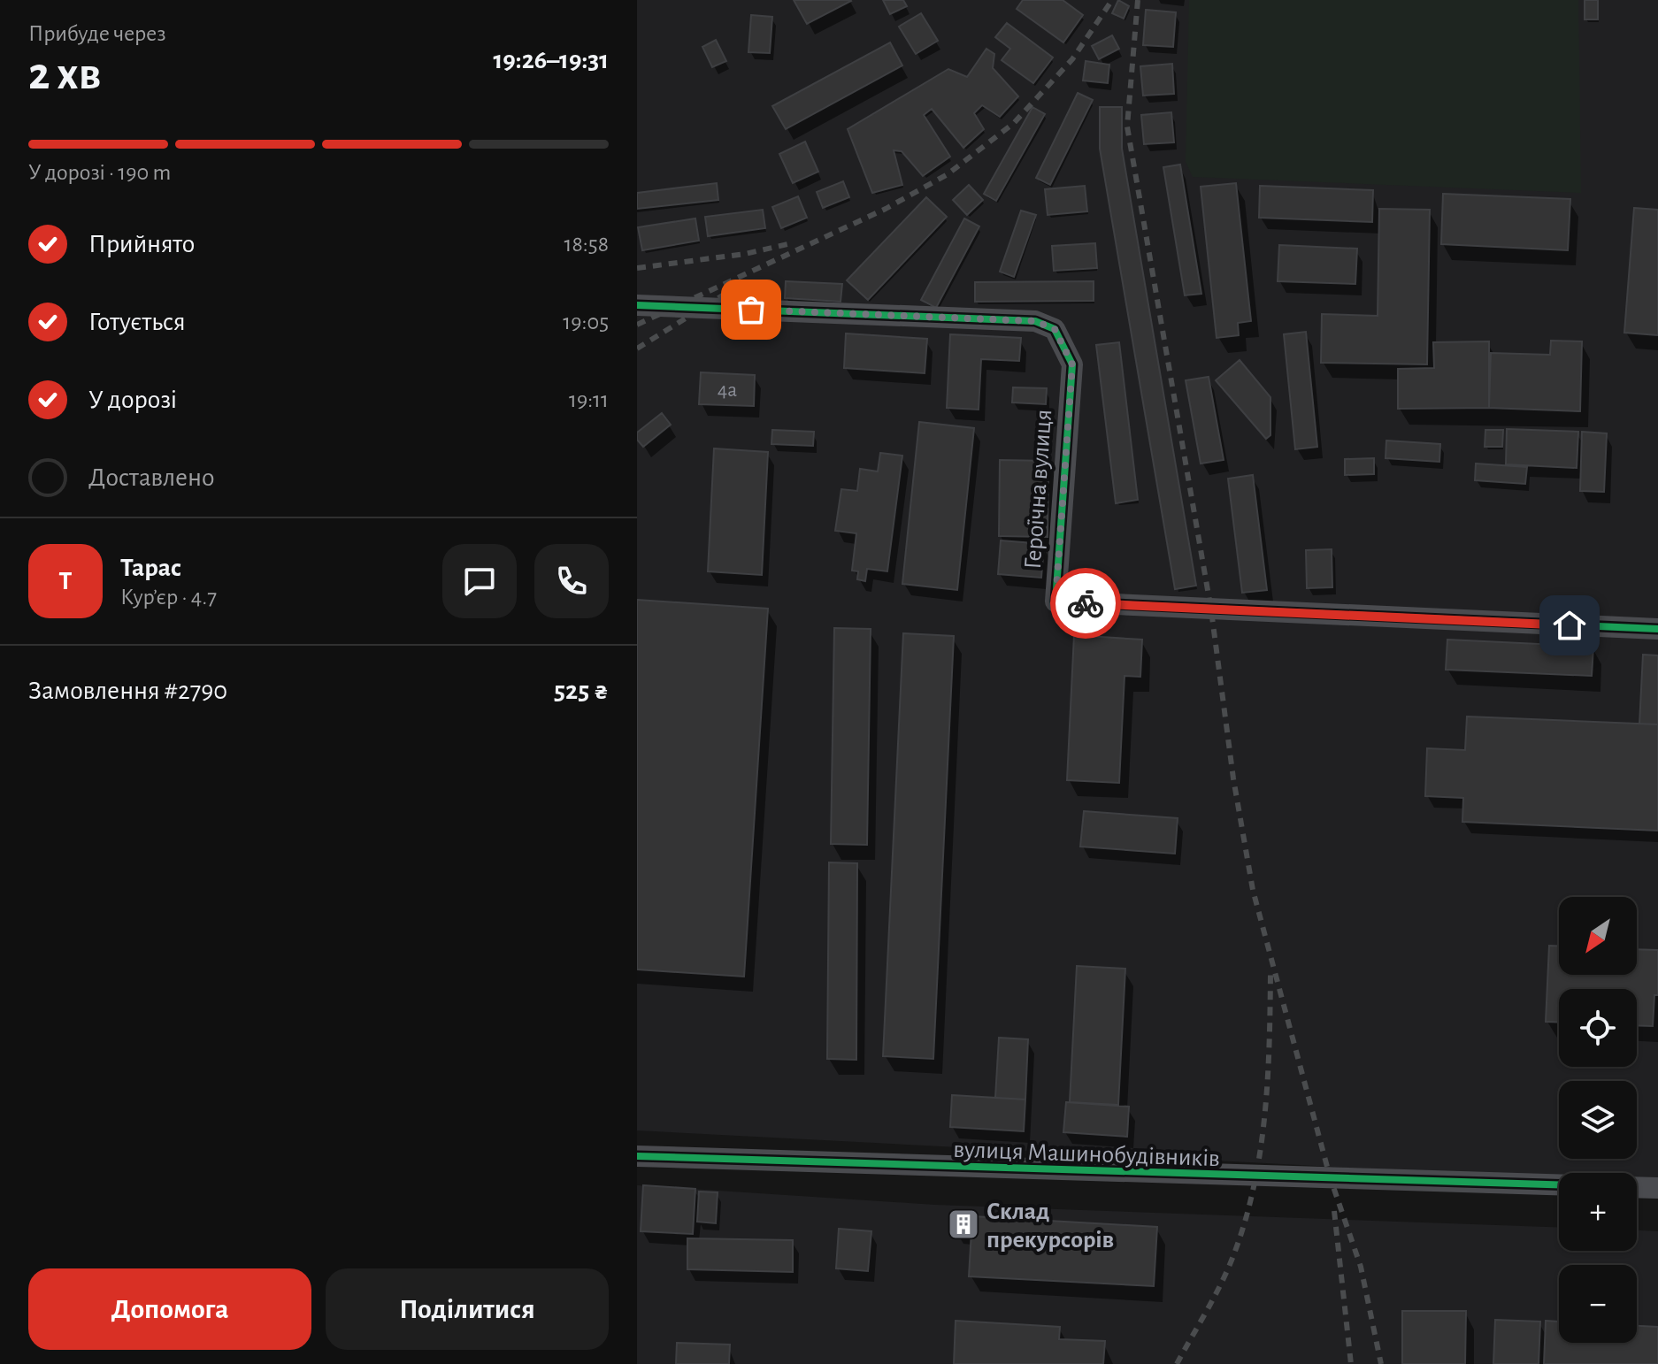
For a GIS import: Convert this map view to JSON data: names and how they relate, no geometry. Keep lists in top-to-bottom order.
{
  "streets": {
    "street": ["Героїчна вулиця", "вулиця Машинобудівників"]
  },
  "places": {
    "building": ["Склад прекурсорів"]
  },
  "house_numbers": ["4а"],
  "north": "bottom left",
  "page": {
    "heading": ["2 хв", "Прибуде через", "19:26–19:31"],
    "panel": [
      "Тарас",
      "Кур’єр · 4.7",
      "Замовлення #2790",
      "525 ₴"
    ],
    "bar": "У дорозі · 190 m",
    "list": [
      ["Прийнято", "18:58"],
      ["Готується", "19:05"],
      ["У дорозі", "19:11"],
      "Доставлено"
    ],
    "round": "Т",
    "map_buttons": ["+", "−"],
    "buttons": ["Допомога", "Поділитися"]
  }
}
